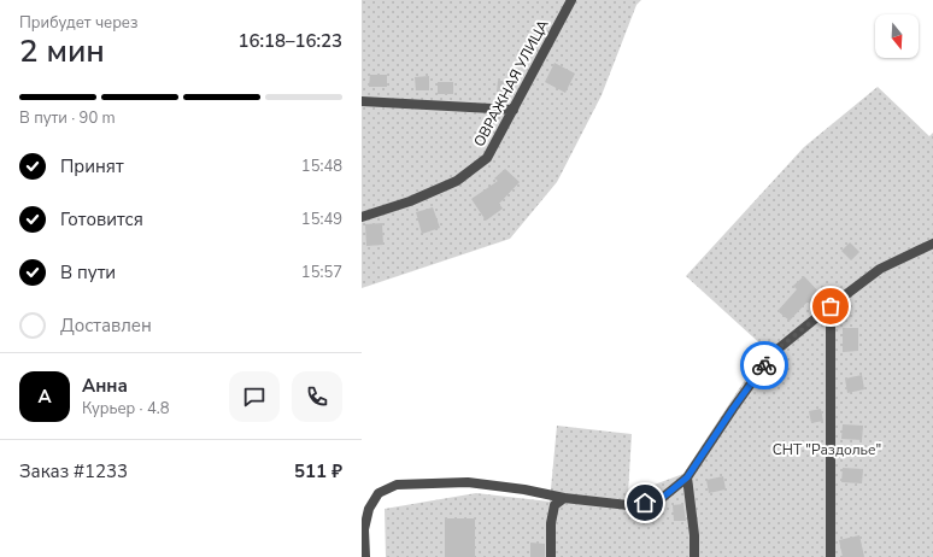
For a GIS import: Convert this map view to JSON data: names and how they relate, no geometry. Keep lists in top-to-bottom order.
{
  "streets": {
    "street": ["ОВРАЖНАЯ УЛИЦА"]
  },
  "parks": ["СНТ \"Раздолье\""],
  "north": "bottom",
  "page": {
    "heading": ["2 мин", "Прибудет через", "16:18–16:23"],
    "panel": [
      "Анна",
      "Курьер · 4.8",
      "Заказ #1233",
      "511 ₽"
    ],
    "bar": "В пути · 90 m",
    "list": [
      ["Принят", "15:48"],
      ["Готовится", "15:49"],
      ["В пути", "15:57"],
      "Доставлен"
    ],
    "round": "А"
  }
}
